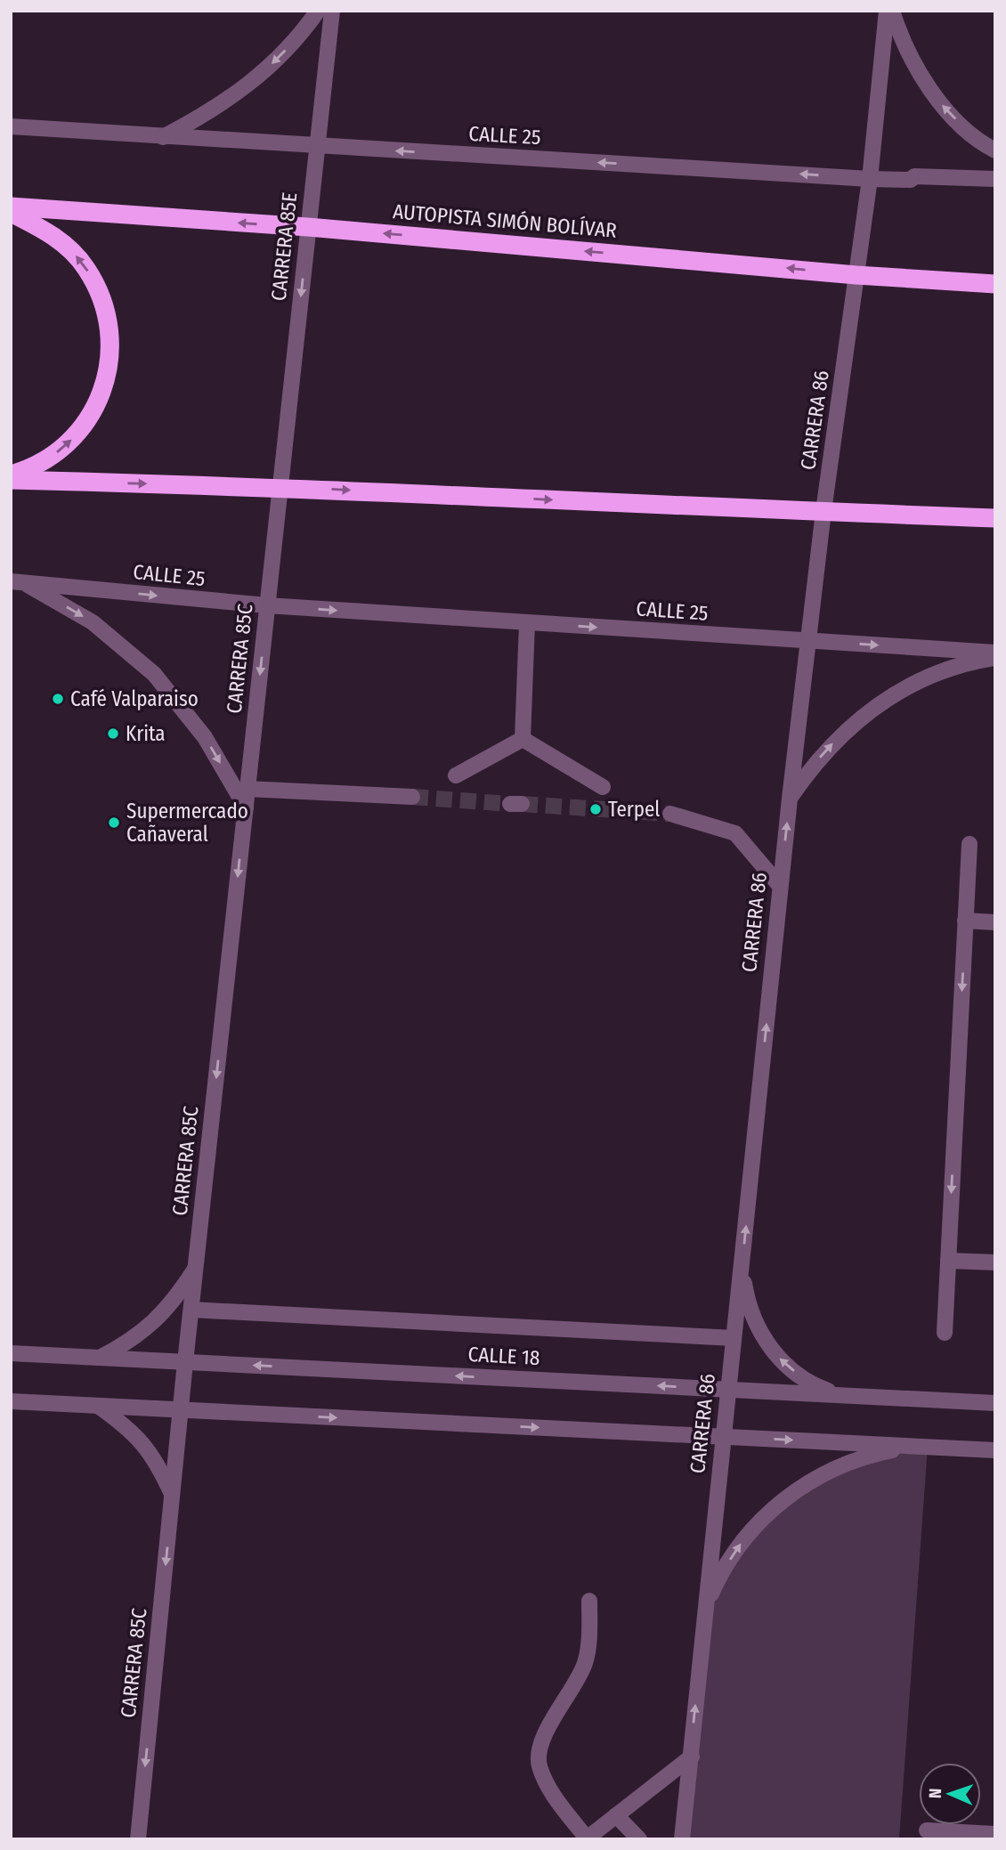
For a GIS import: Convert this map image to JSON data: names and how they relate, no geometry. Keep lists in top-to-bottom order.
{
  "streets": {
    "highway": ["AUTOPISTA SIMÓN BOLÍVAR"],
    "street": [
      "CALLE 25",
      "CARRERA 85E",
      "CARRERA 86",
      "CARRERA 85C",
      "CALLE 18"
    ]
  },
  "crossings": [
    ["CALLE 25", "CARRERA 85E"],
    ["CALLE 25", "CARRERA 86"],
    ["CALLE 25", "CARRERA 85C"],
    ["AUTOPISTA SIMÓN BOLÍVAR", "CARRERA 85E"],
    ["AUTOPISTA SIMÓN BOLÍVAR", "CARRERA 86"],
    ["CARRERA 85E", "CARRERA 85C"],
    ["CARRERA 86", "CALLE 18"],
    ["CARRERA 85C", "CALLE 18"]
  ],
  "one_way": ["AUTOPISTA SIMÓN BOLÍVAR", "CARRERA 85E", "CARRERA 85C"],
  "places": [
    "Café Valparaiso",
    "Krita",
    "Terpel",
    "Supermercado Cañaveral"
  ],
  "north": "left"
}
